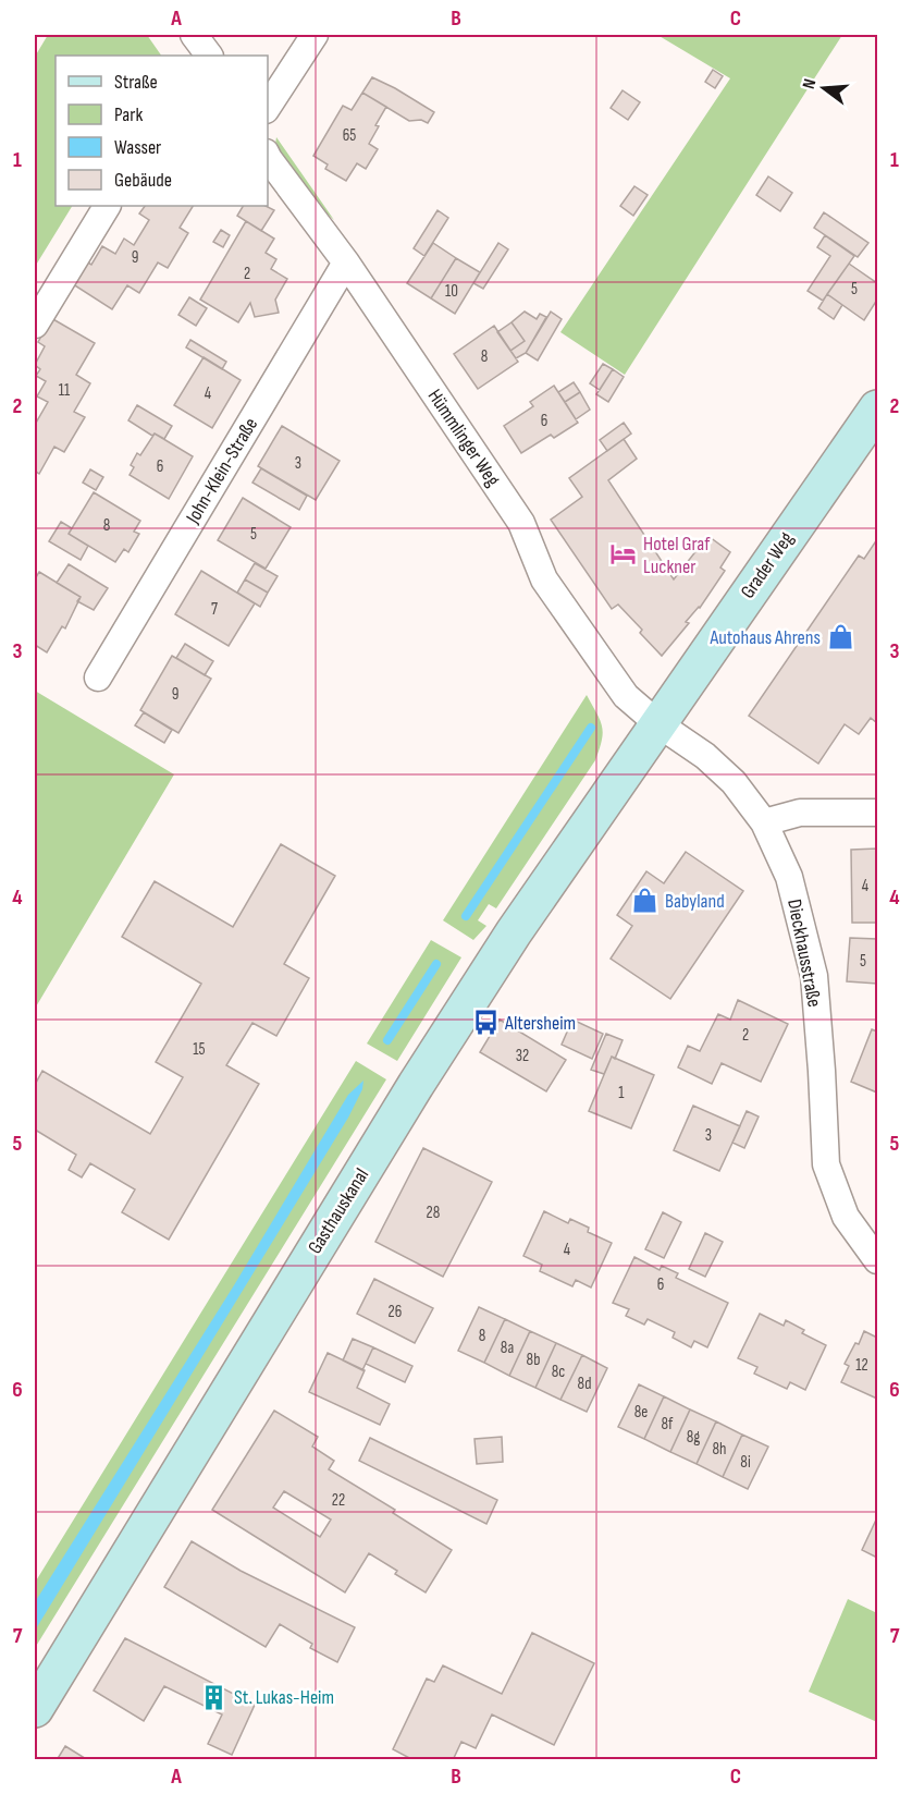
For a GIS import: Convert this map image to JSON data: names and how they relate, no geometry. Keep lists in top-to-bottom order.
{
  "streets": {
    "street": [
      "Hümmlinger Weg",
      "John-Klein-Straße",
      "Grader Weg",
      "Dieckhausstraße",
      "Gasthauskanal"
    ]
  },
  "crossings": [
    ["Hümmlinger Weg", "John-Klein-Straße"],
    ["Hümmlinger Weg", "Grader Weg"],
    ["Hümmlinger Weg", "Dieckhausstraße"],
    ["Hümmlinger Weg", "Gasthauskanal"],
    ["Grader Weg", "Dieckhausstraße"],
    ["Grader Weg", "Gasthauskanal"],
    ["Dieckhausstraße", "Gasthauskanal"]
  ],
  "places": {
    "hotel": ["Hotel Graf Luckner"],
    "shop": ["Autohaus Ahrens", "Babyland"],
    "bus stop": ["Altersheim"],
    "building": ["St. Lukas-Heim"]
  },
  "house_numbers": [
    "65",
    "9",
    "2",
    "5",
    "10",
    "8",
    "11",
    "4",
    "6",
    "3",
    "6",
    "8",
    "5",
    "7",
    "9",
    "4",
    "5",
    "2",
    "15",
    "32",
    "1",
    "3",
    "28",
    "4",
    "6",
    "26",
    "8",
    "8a",
    "8b",
    "12",
    "8c",
    "8d",
    "8e",
    "8f",
    "8g",
    "8h",
    "8i",
    "22"
  ],
  "legend": [
    "Straße",
    "Park",
    "Wasser",
    "Gebäude"
  ],
  "north": "left",
  "grid": {
    "columns": ["A", "B", "C"],
    "rows": [
      "1",
      "2",
      "3",
      "4",
      "5",
      "6",
      "7"
    ]
  }
}
